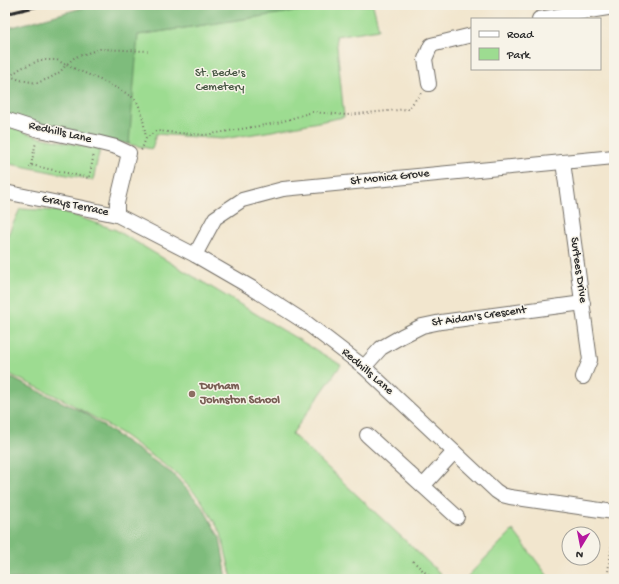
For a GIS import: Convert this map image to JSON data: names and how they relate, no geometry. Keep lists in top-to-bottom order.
{
  "streets": {
    "street": [
      "Redhills Lane",
      "St Monica Grove",
      "Grays Terrace",
      "Surtees Drive",
      "St Aidan's Crescent"
    ]
  },
  "crossings": [
    ["Redhills Lane", "St Monica Grove"],
    ["Redhills Lane", "Grays Terrace"],
    ["Redhills Lane", "St Aidan's Crescent"],
    ["St Monica Grove", "Surtees Drive"],
    ["Surtees Drive", "St Aidan's Crescent"]
  ],
  "parks": ["St. Bede's Cemetery"],
  "places": ["Durham Johnston School"],
  "legend": ["Road", "Park"],
  "north": "bottom"
}
